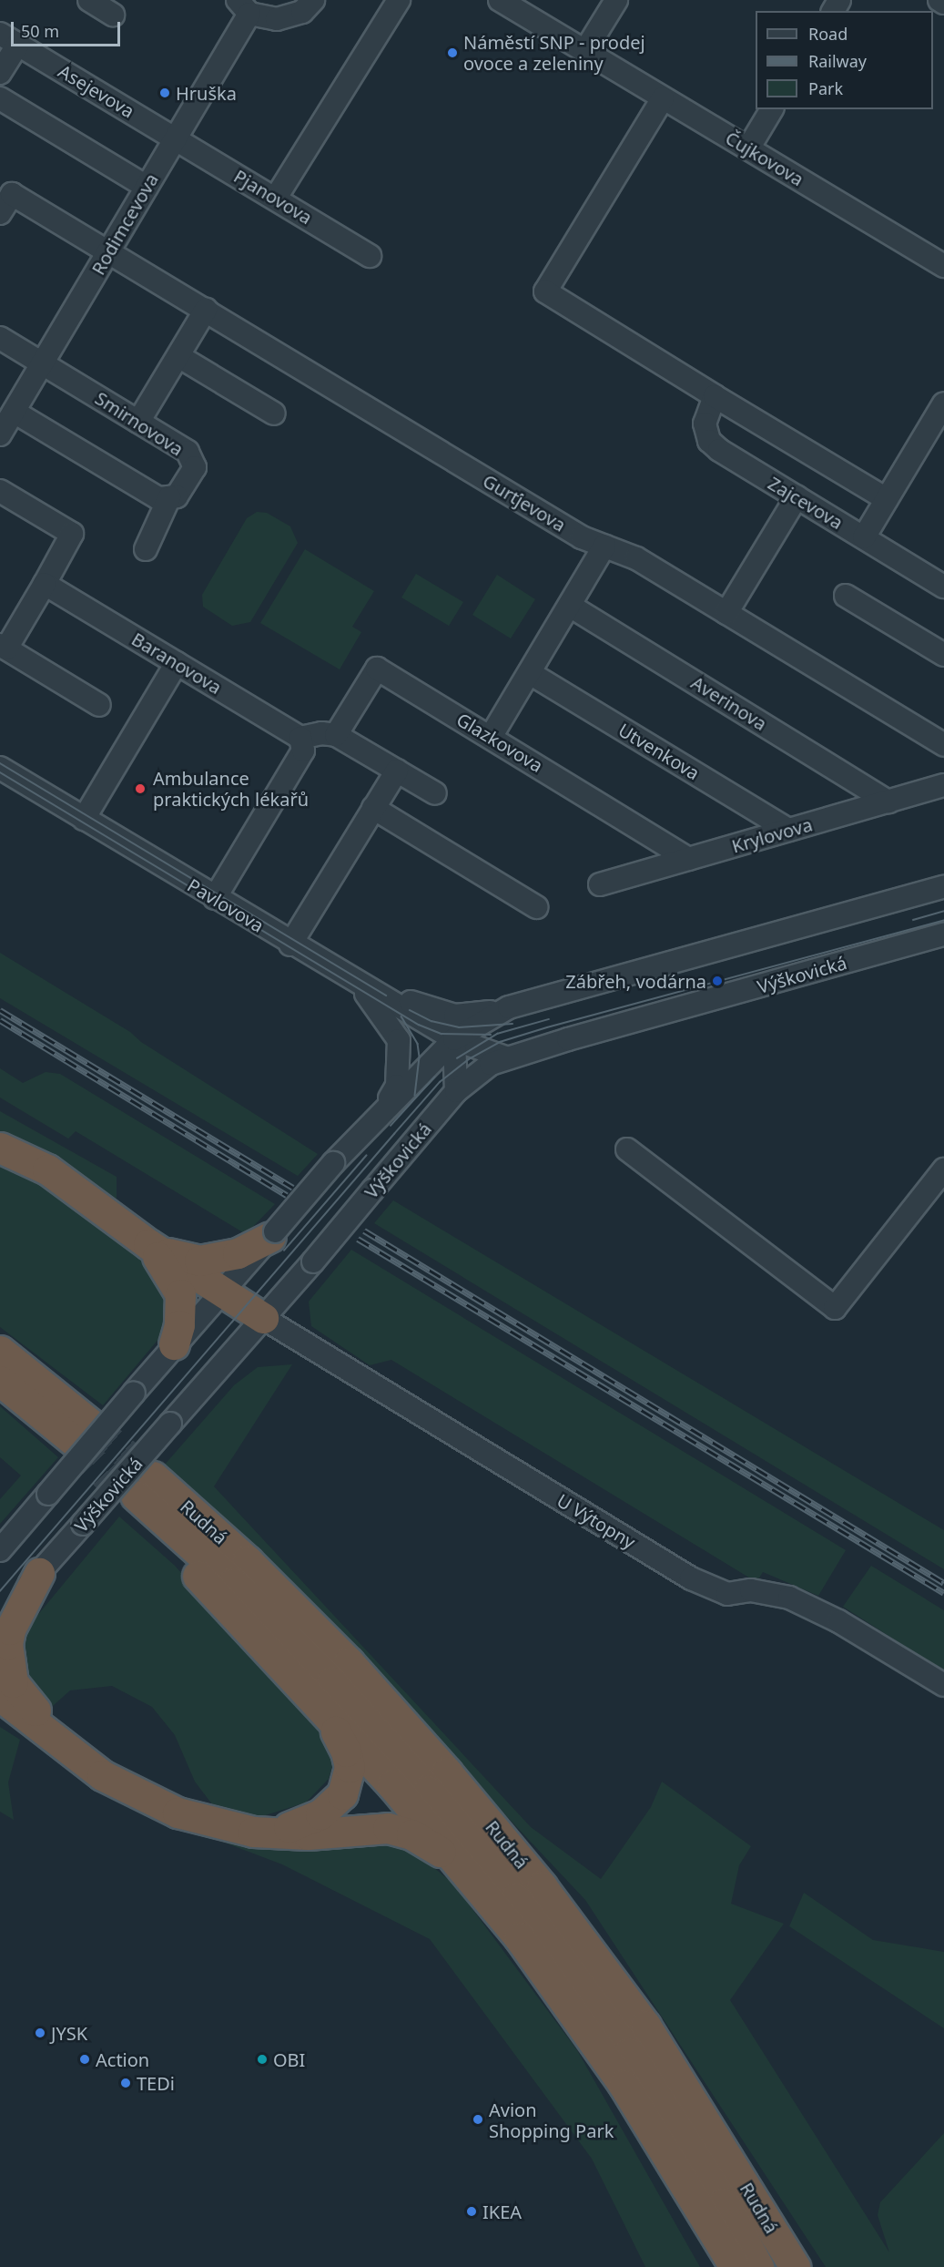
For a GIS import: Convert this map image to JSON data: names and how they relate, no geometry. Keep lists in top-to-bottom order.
{
  "streets": {
    "highway": ["Rudná"],
    "street": [
      "Asejevova",
      "Čujkovova",
      "Pjanovova",
      "Rodimcevova",
      "Smirnovova",
      "Gurťjevova",
      "Zajcevova",
      "Baranovova",
      "Averinova",
      "Glazkovova",
      "Utvenkova",
      "Krylovova",
      "Pavlovova",
      "Výškovická",
      "U Výtopny"
    ]
  },
  "crossings": [
    ["Asejevova", "Pjanovova"],
    ["Asejevova", "Rodimcevova"],
    ["Pjanovova", "Rodimcevova"],
    ["Rodimcevova", "Smirnovova"],
    ["Rodimcevova", "Gurťjevova"],
    ["Averinova", "Krylovova"],
    ["Glazkovova", "Krylovova"],
    ["Utvenkova", "Krylovova"],
    ["Pavlovova", "Výškovická"],
    ["Výškovická", "U Výtopny"]
  ],
  "places": [
    "Náměstí SNP - prodej ovoce a zeleniny",
    "Hruška",
    "Ambulance praktických lékařů",
    "Zábřeh, vodárna",
    "JYSK",
    "Action",
    "OBI",
    "TEDi",
    "Avion Shopping Park",
    "IKEA"
  ],
  "legend": ["Road", "Railway", "Park"],
  "scale_bar": "50 m"
}
